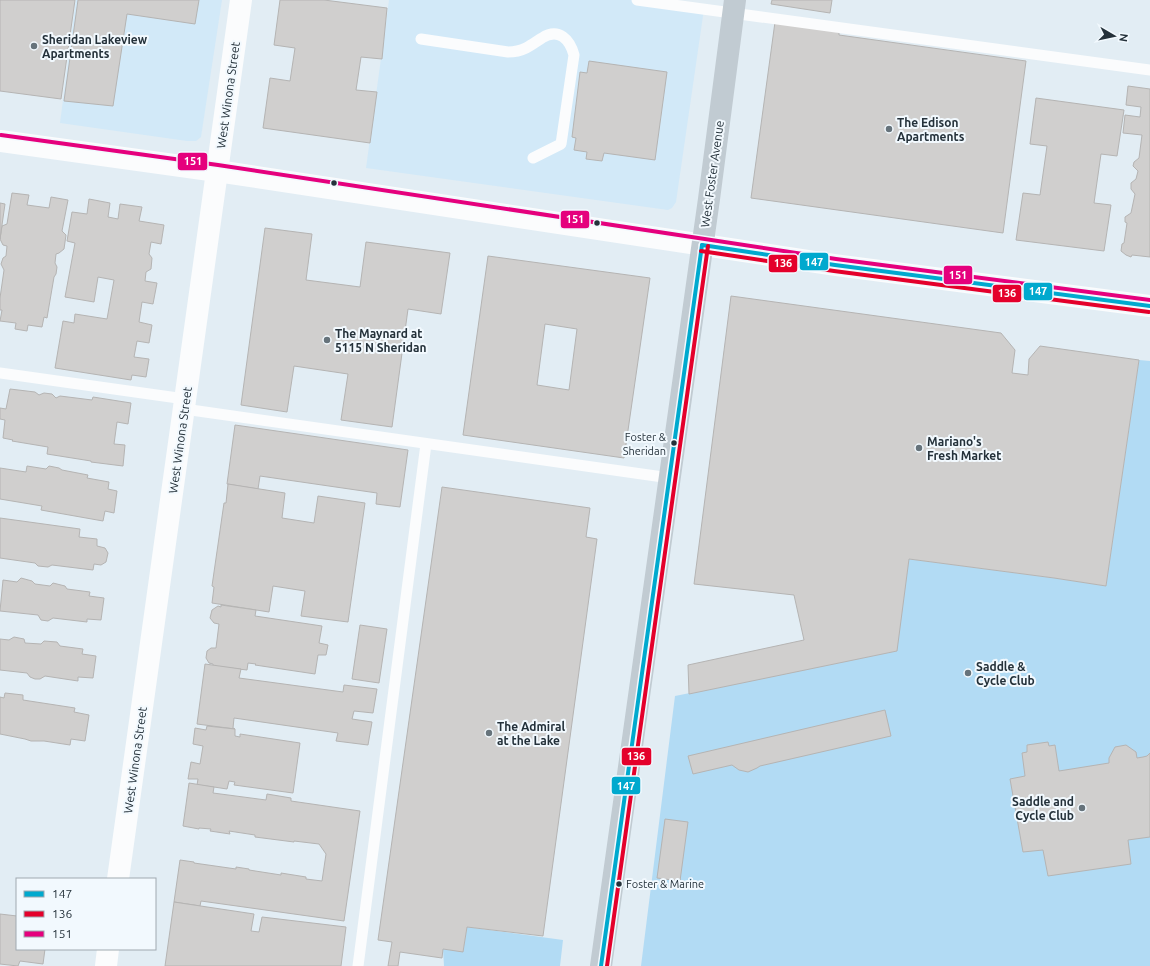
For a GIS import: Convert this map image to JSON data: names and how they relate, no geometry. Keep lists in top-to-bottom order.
{
  "streets": {
    "main road": ["West Winona Street", "West Foster Avenue"]
  },
  "places": [
    "Sheridan Lakeview Apartments",
    "The Edison Apartments",
    "The Maynard at 5115 N Sheridan",
    "Foster & Sheridan",
    "Mariano's Fresh Market",
    "Saddle & Cycle Club",
    "The Admiral at the Lake",
    "Saddle and Cycle Club",
    "Foster & Marine"
  ],
  "lines": ["transit line 151", "transit line 147", "transit line 136"],
  "legend": ["147", "136", "151"],
  "north": "right"
}
